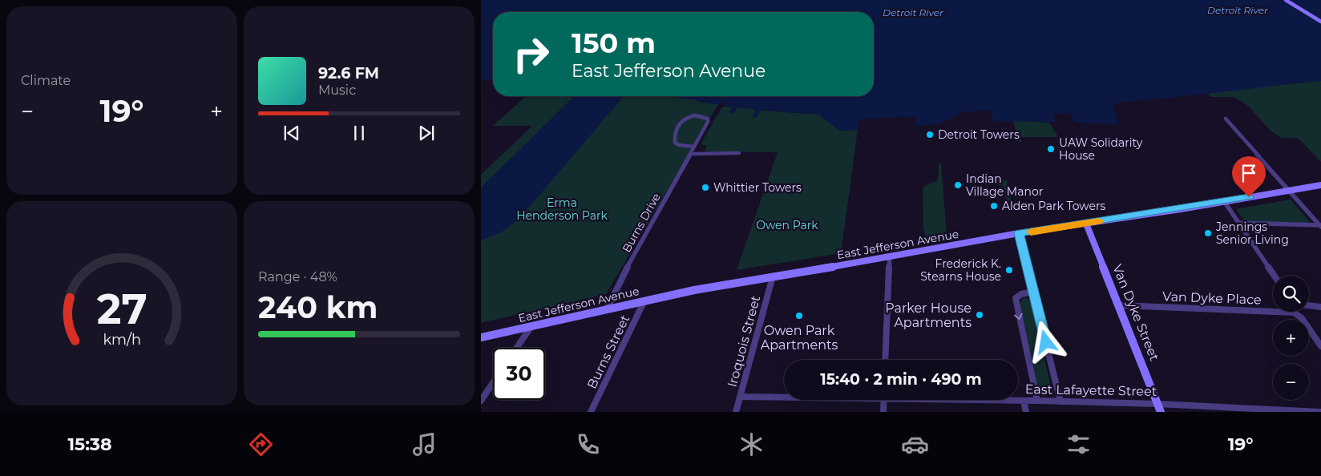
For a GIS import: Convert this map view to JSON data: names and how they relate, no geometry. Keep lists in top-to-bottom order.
{
  "streets": {
    "main road": ["East Jefferson Avenue", "Van Dyke Street"],
    "street": [
      "Burns Drive",
      "Van Dyke Place",
      "Iroquois Street",
      "Burns Street",
      "East Lafayette Street"
    ]
  },
  "crossings": [
    ["Burns Drive", "East Jefferson Avenue"],
    ["East Jefferson Avenue", "Van Dyke Street"],
    ["East Jefferson Avenue", "Iroquois Street"],
    ["East Jefferson Avenue", "Burns Street"],
    ["Van Dyke Place", "Van Dyke Street"],
    ["Van Dyke Street", "East Lafayette Street"],
    ["Iroquois Street", "East Lafayette Street"]
  ],
  "water": ["Detroit River"],
  "parks": ["Erma Henderson Park", "Owen Park"],
  "places": [
    "Detroit Towers",
    "UAW Solidarity House",
    "Indian Village Manor",
    "Whittier Towers",
    "Alden Park Towers",
    "Jennings Senior Living",
    "Frederick K. Stearns House",
    "Parker House Apartments",
    "Owen Park Apartments"
  ],
  "page": {
    "tile": [
      "Climate",
      ["Range · 48%", "240 km"]
    ],
    "turn": ["150 m", "East Jefferson Avenue"],
    "song": ["92.6 FM", "Music"],
    "heat": ["−", "19°", "+"],
    "map_buttons": ["+", "−"],
    "limit": "30",
    "trip": "15:40 · 2 min · 490 m",
    "tabs": ["15:38", "19°"],
    "gauge": ["27", "km/h"]
  }
}
